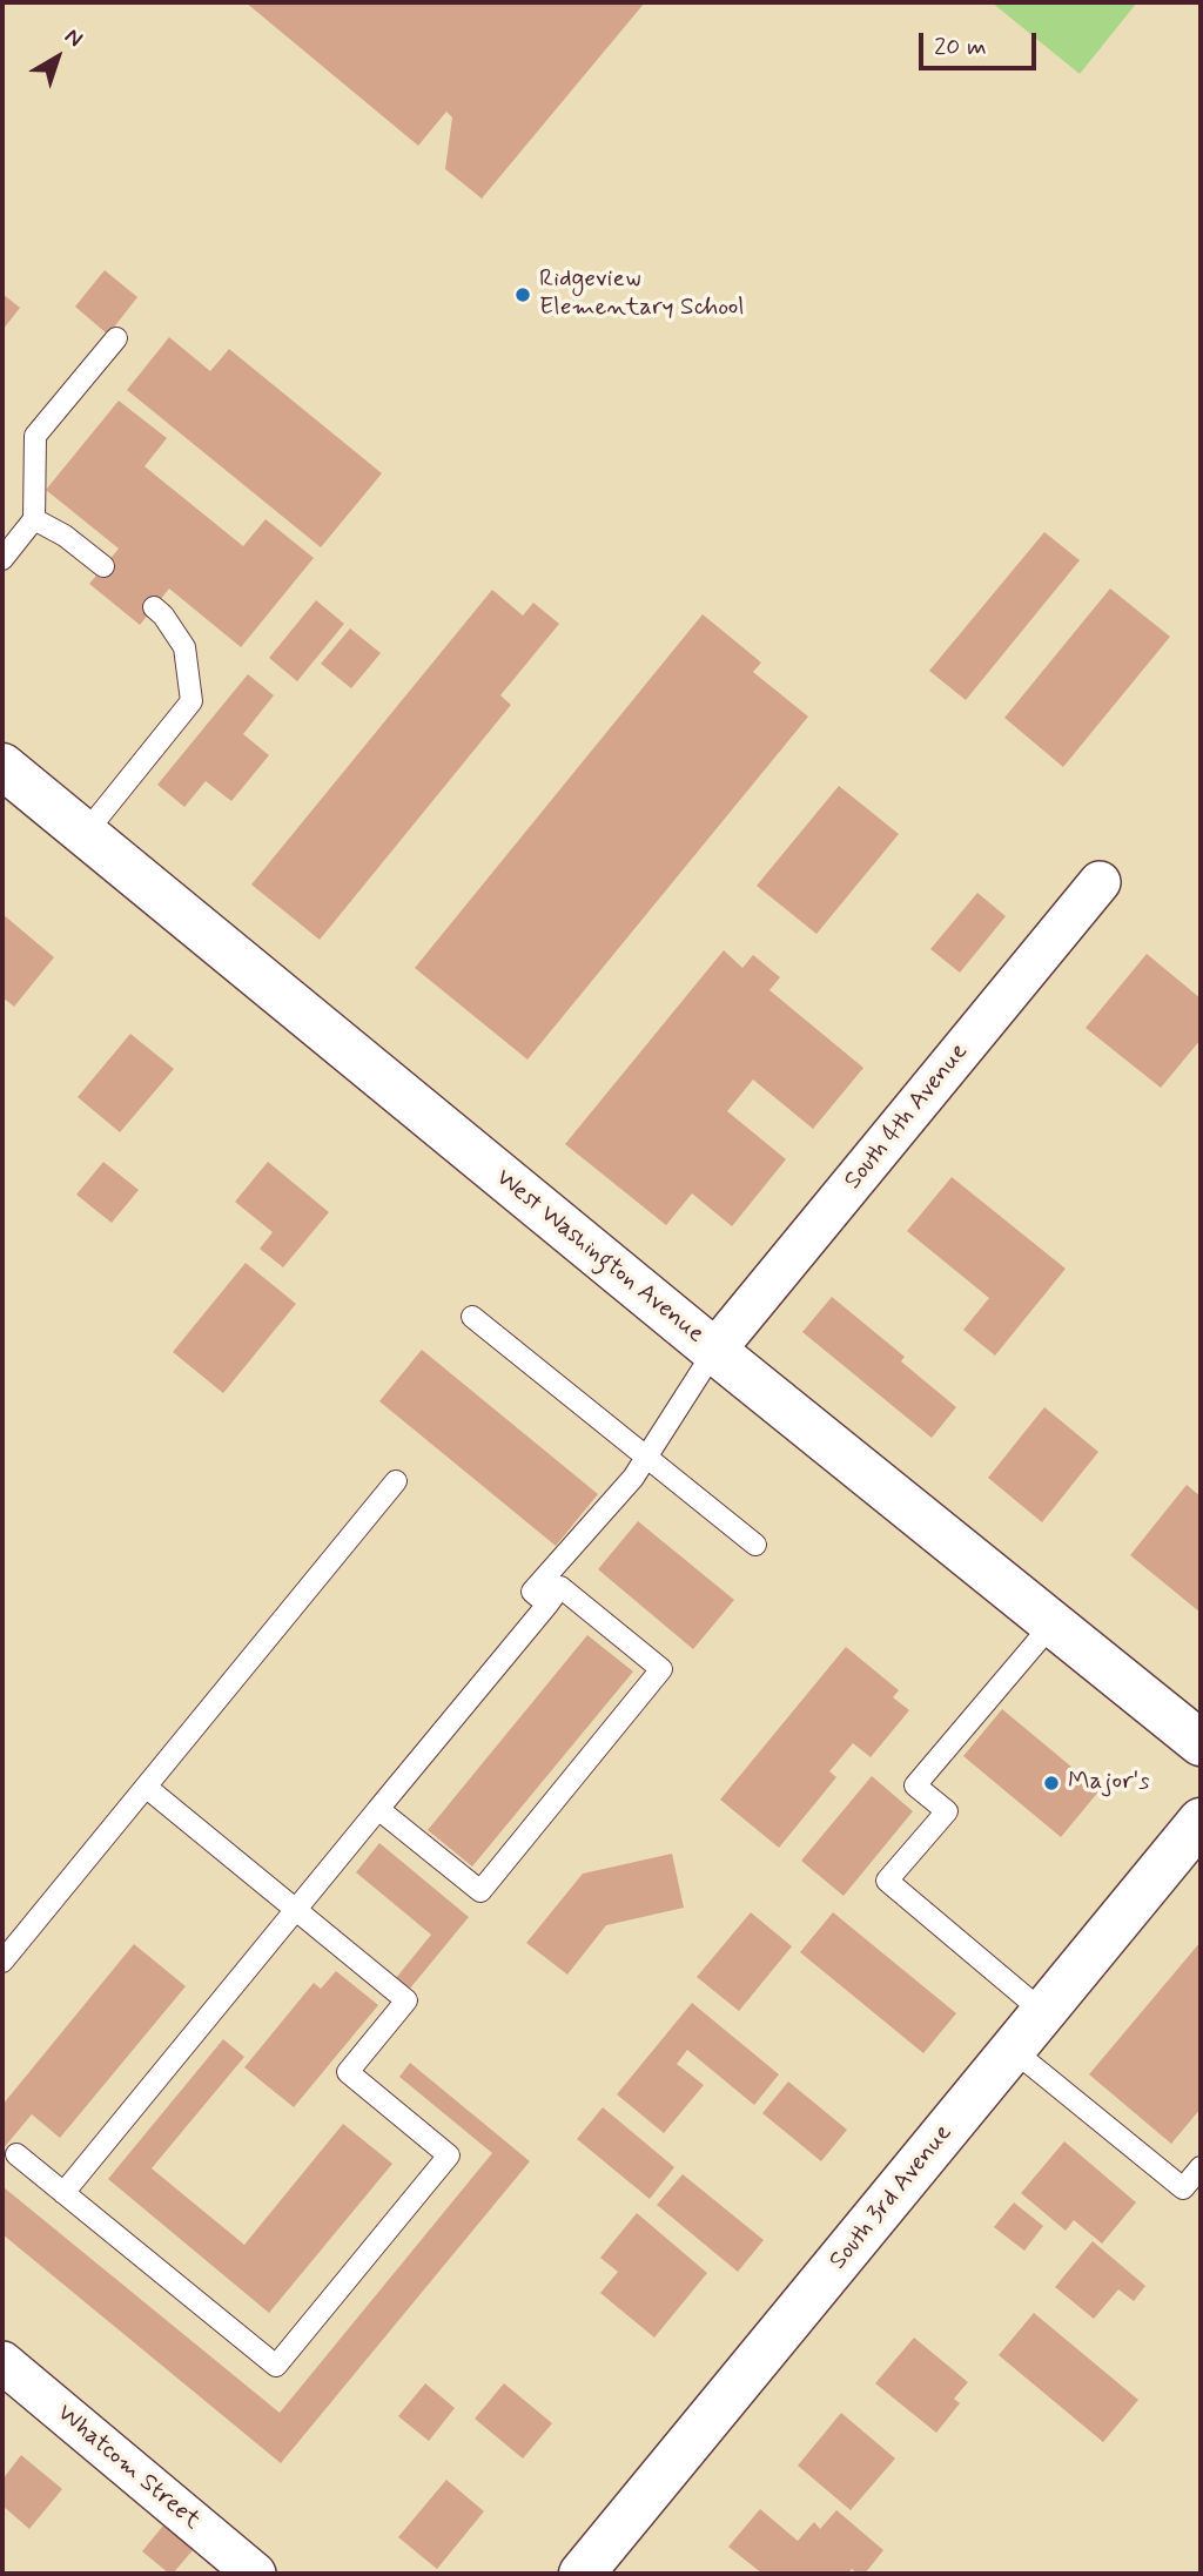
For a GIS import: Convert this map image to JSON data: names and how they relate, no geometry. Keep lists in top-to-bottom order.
{
  "streets": {
    "main road": ["West Washington Avenue", "South 3rd Avenue"],
    "street": ["South 4th Avenue", "Whatcom Street"]
  },
  "crossings": [
    ["South 4th Avenue", "West Washington Avenue"]
  ],
  "places": ["Ridgeview Elementary School", "Major's"],
  "scale_bar": "20 m",
  "north": "top right"
}
